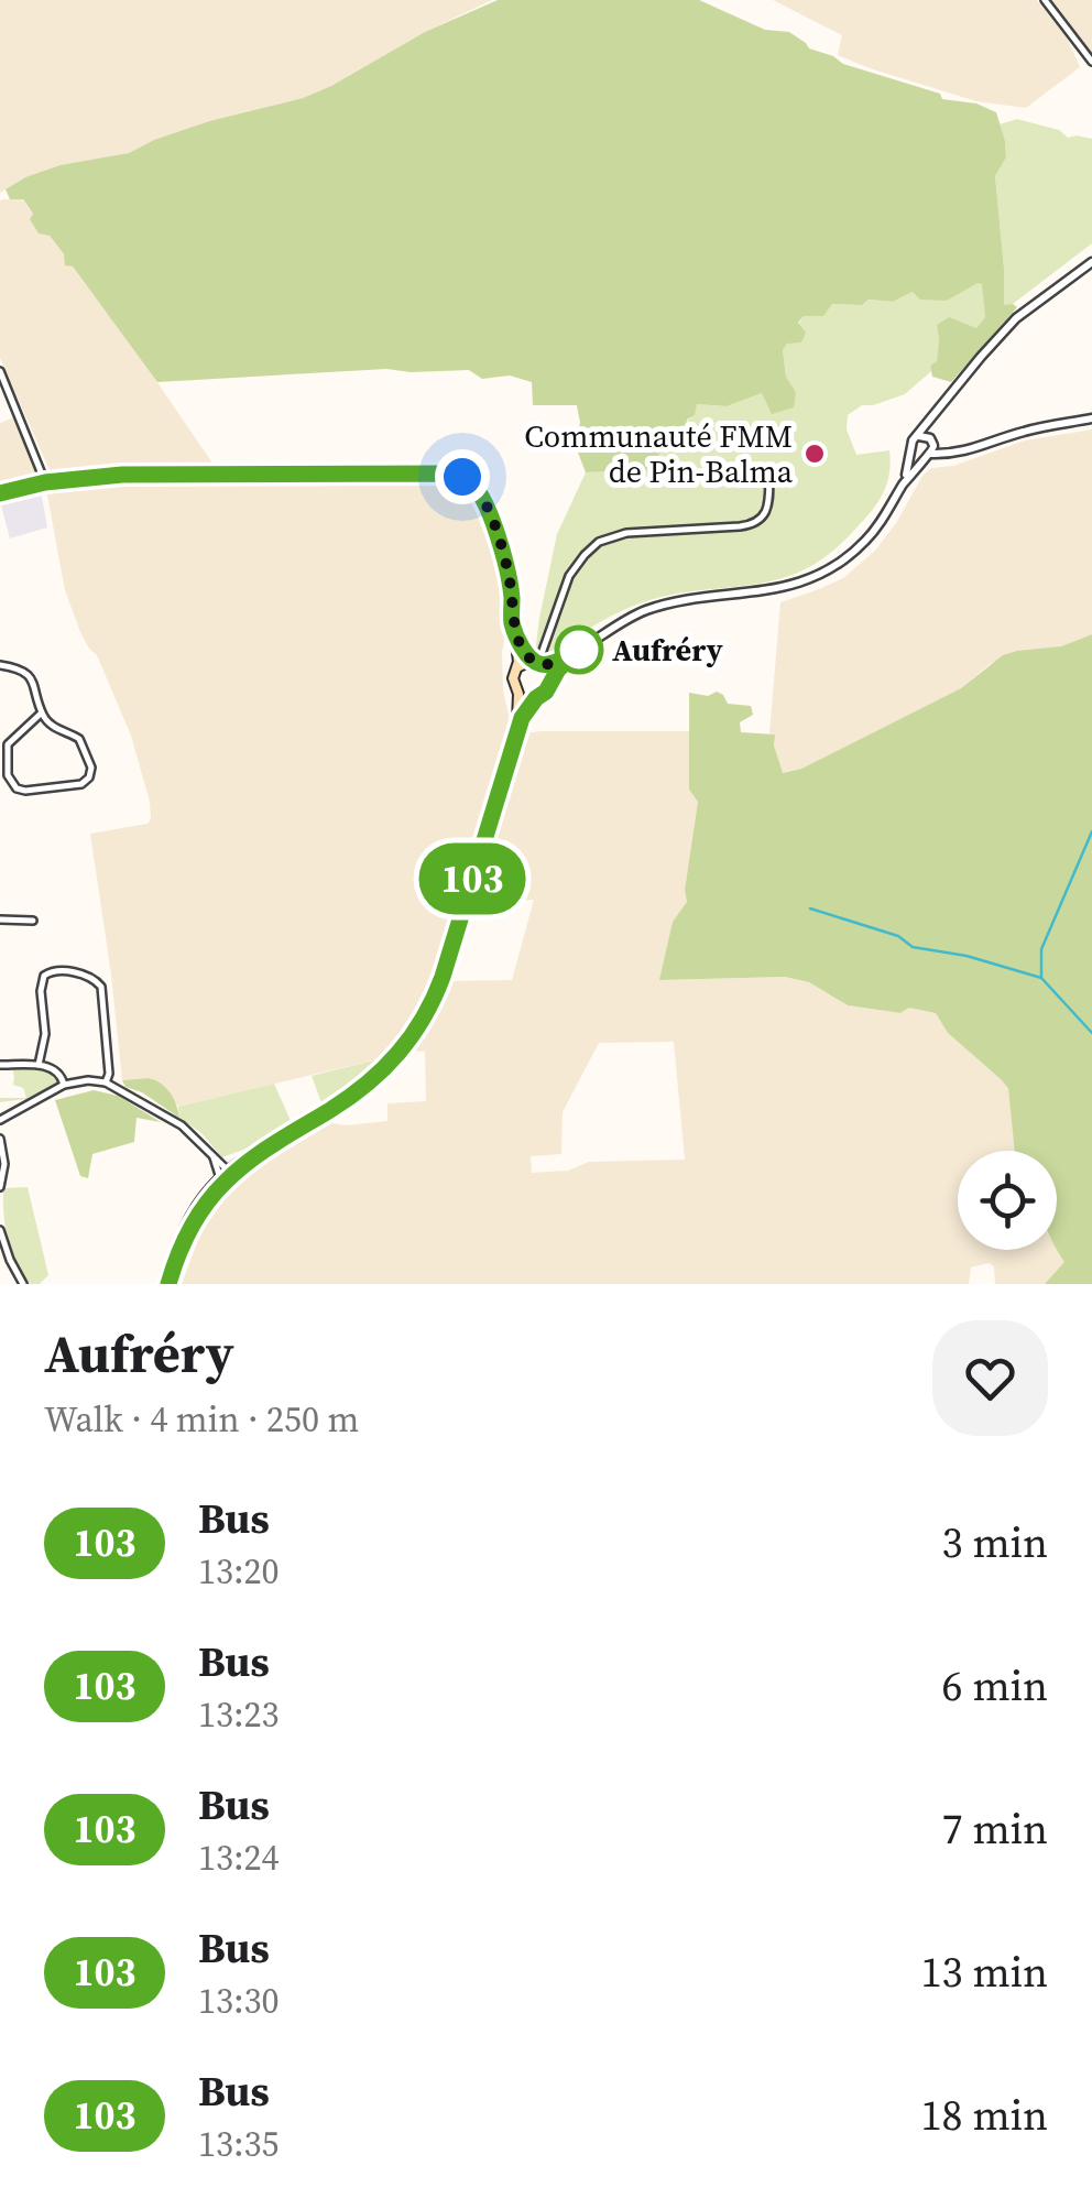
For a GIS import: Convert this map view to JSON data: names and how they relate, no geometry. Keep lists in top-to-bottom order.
{
  "places": ["Communauté FMM de Pin-Balma", "Aufréry"],
  "lines": ["bus line 103"],
  "page": {
    "on_map": "103",
    "heading": ["Aufréry", "Walk · 4 min · 250 m"],
    "list": [
      {
        "mark": "103",
        "name": "Bus",
        "note": "13:20",
        "value": "3 min"
      },
      {
        "mark": "103",
        "name": "Bus",
        "note": "13:23",
        "value": "6 min"
      },
      {
        "mark": "103",
        "name": "Bus",
        "note": "13:24",
        "value": "7 min"
      },
      {
        "mark": "103",
        "name": "Bus",
        "note": "13:30",
        "value": "13 min"
      },
      {
        "mark": "103",
        "name": "Bus",
        "note": "13:35",
        "value": "18 min"
      }
    ]
  }
}
